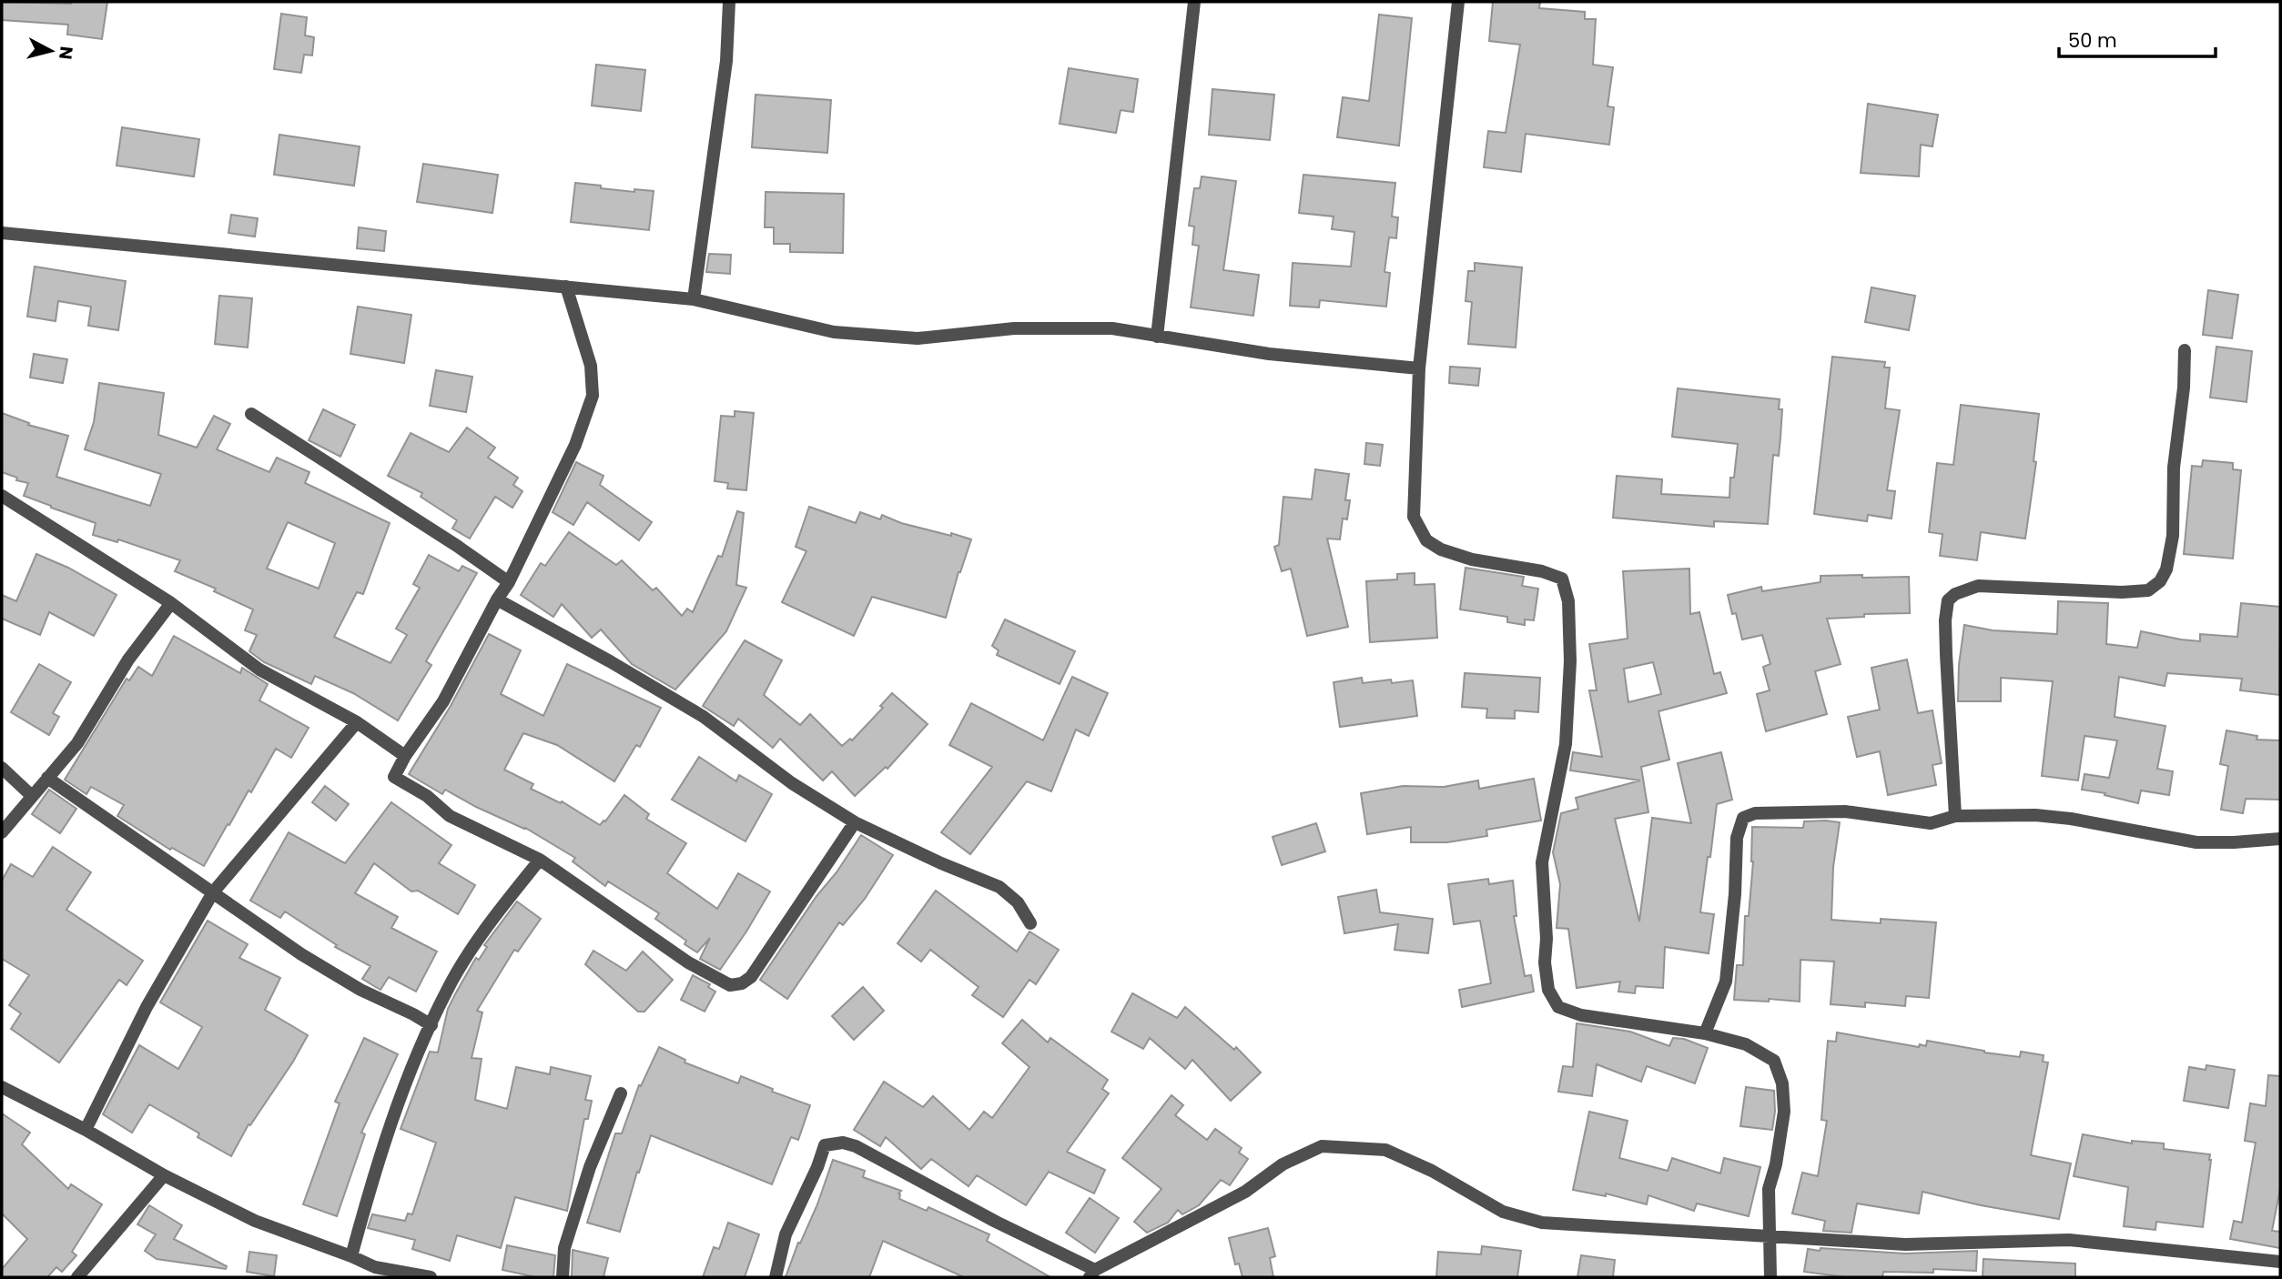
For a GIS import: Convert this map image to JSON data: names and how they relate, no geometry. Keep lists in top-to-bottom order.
{
  "scale_bar": "50 m",
  "north": "right"
}
